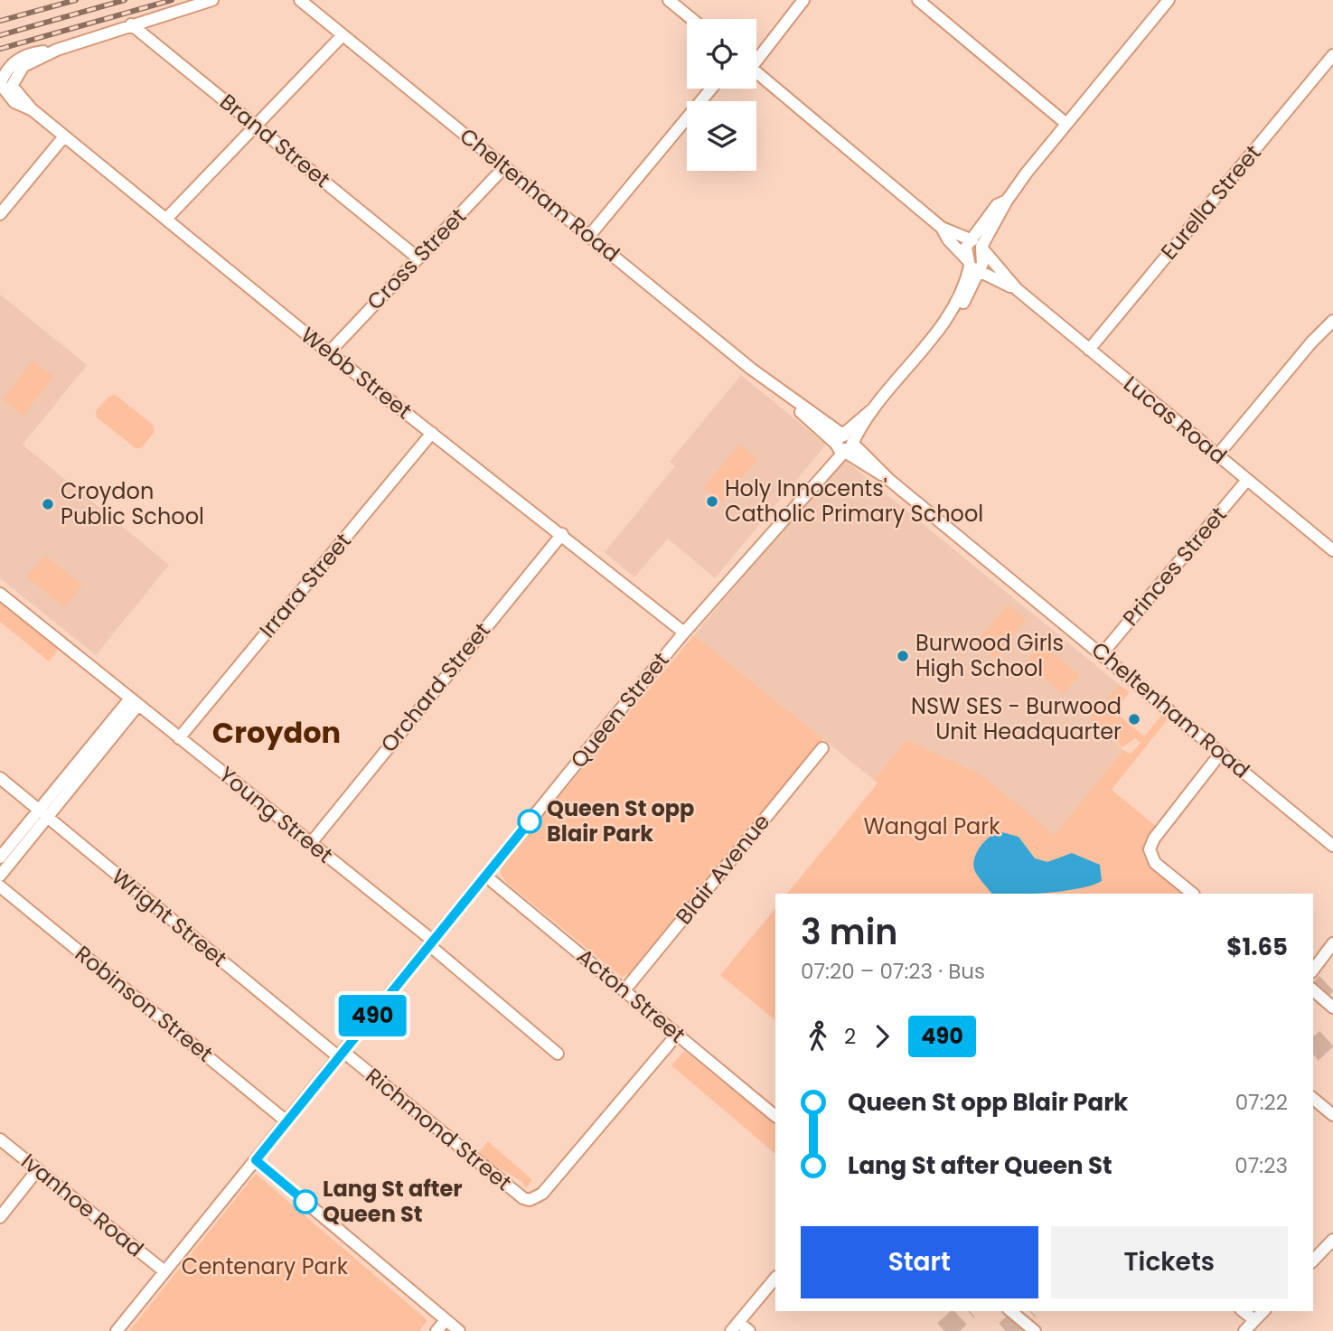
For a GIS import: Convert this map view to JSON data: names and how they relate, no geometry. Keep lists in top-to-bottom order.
{
  "streets": {
    "street": [
      "Brand Street",
      "Cheltenham Road",
      "Eurella Street",
      "Cross Street",
      "Webb Street",
      "Lucas Road",
      "Princes Street",
      "Irrara Street",
      "Orchard Street",
      "Queen Street",
      "Young Street",
      "Blair Avenue",
      "Wright Street",
      "Acton Street",
      "Robinson Street",
      "Richmond Street",
      "Ivanhoe Road"
    ]
  },
  "crossings": [
    ["Brand Street", "Cross Street"],
    ["Brand Street", "Webb Street"],
    ["Cheltenham Road", "Cross Street"],
    ["Cheltenham Road", "Princes Street"],
    ["Cheltenham Road", "Queen Street"],
    ["Eurella Street", "Lucas Road"],
    ["Cross Street", "Webb Street"],
    ["Webb Street", "Irrara Street"],
    ["Webb Street", "Orchard Street"],
    ["Webb Street", "Queen Street"],
    ["Lucas Road", "Princes Street"],
    ["Lucas Road", "Queen Street"],
    ["Irrara Street", "Young Street"],
    ["Orchard Street", "Young Street"],
    ["Queen Street", "Young Street"],
    ["Queen Street", "Wright Street"],
    ["Queen Street", "Acton Street"],
    ["Queen Street", "Robinson Street"],
    ["Queen Street", "Richmond Street"],
    ["Queen Street", "Ivanhoe Road"],
    ["Blair Avenue", "Acton Street"],
    ["Wright Street", "Richmond Street"],
    ["Acton Street", "Richmond Street"]
  ],
  "districts": ["Croydon"],
  "parks": ["Wangal Park", "Centenary Park"],
  "places": [
    "Holy Innocents' Catholic Primary School",
    "Croydon Public School",
    "Burwood Girls High School",
    "NSW SES - Burwood Unit Headquarter",
    "Queen St opp Blair Park",
    "Lang St after Queen St"
  ],
  "lines": ["bus line 490"],
  "page": {
    "on_map": "490",
    "heading": ["3 min", "07:20 – 07:23 · Bus", "$1.65"],
    "legs": ["2", "490"],
    "list": [
      {
        "name": "Queen St opp Blair Park",
        "value": "07:22"
      },
      {
        "name": "Lang St after Queen St",
        "value": "07:23"
      }
    ],
    "buttons": ["Start", "Tickets"]
  }
}
